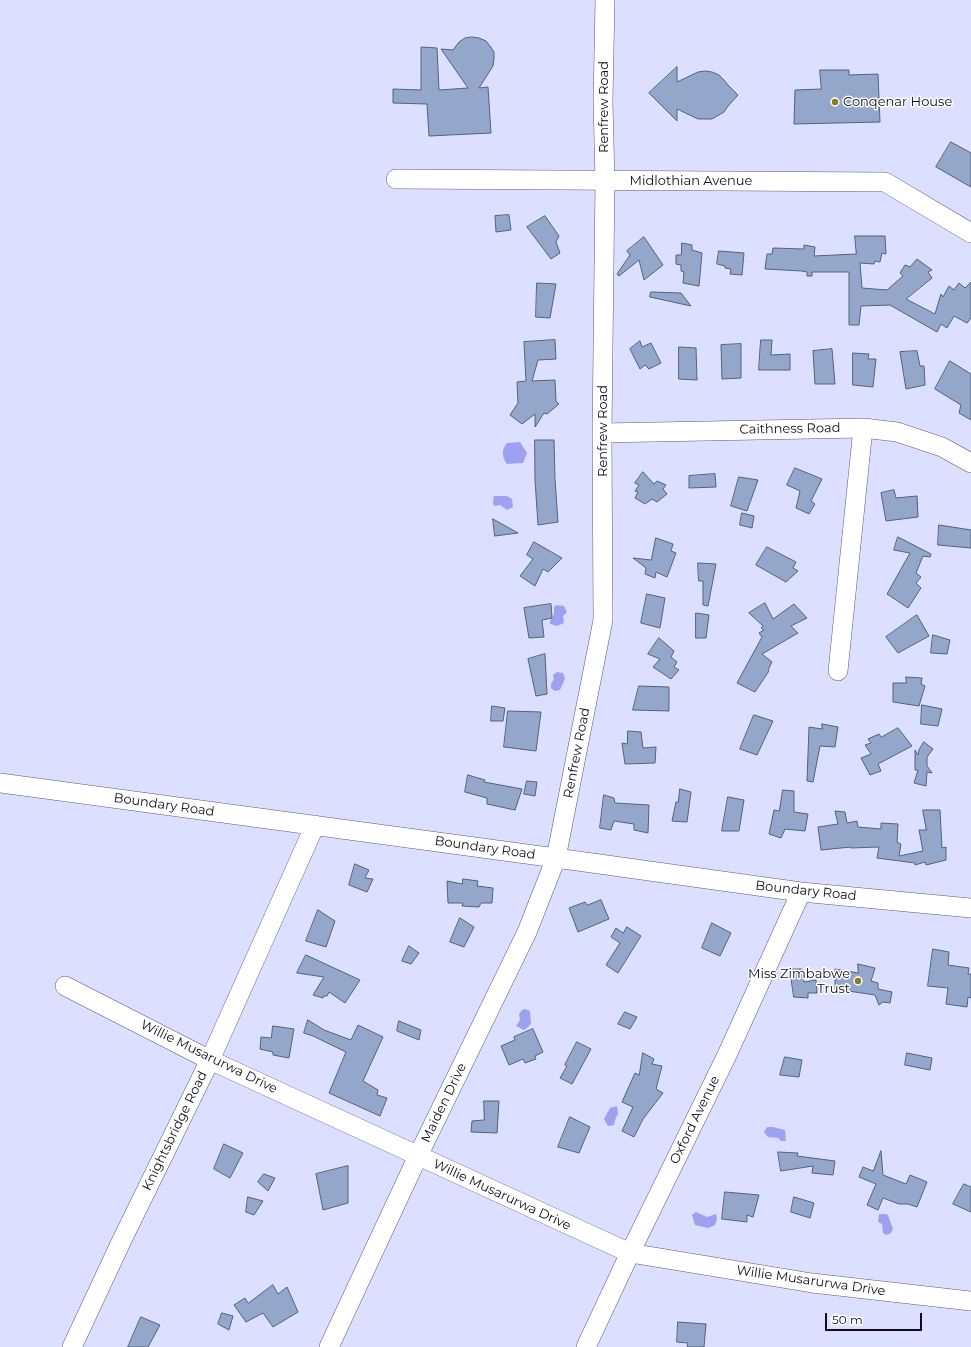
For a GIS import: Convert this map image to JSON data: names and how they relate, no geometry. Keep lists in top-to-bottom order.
{
  "streets": {
    "street": [
      "Renfrew Road",
      "Midlothian Avenue",
      "Caithness Road",
      "Boundary Road",
      "Willie Musarurwa Drive",
      "Maiden Drive",
      "Oxford Avenue",
      "Knightsbridge Road"
    ]
  },
  "crossings": [
    ["Renfrew Road", "Midlothian Avenue"],
    ["Renfrew Road", "Caithness Road"],
    ["Renfrew Road", "Boundary Road"],
    ["Renfrew Road", "Maiden Drive"],
    ["Boundary Road", "Maiden Drive"],
    ["Boundary Road", "Oxford Avenue"],
    ["Boundary Road", "Knightsbridge Road"],
    ["Willie Musarurwa Drive", "Maiden Drive"],
    ["Willie Musarurwa Drive", "Oxford Avenue"],
    ["Willie Musarurwa Drive", "Knightsbridge Road"]
  ],
  "places": ["Conqenar House", "Miss Zimbabwe Trust"],
  "scale_bar": "50 m"
}
